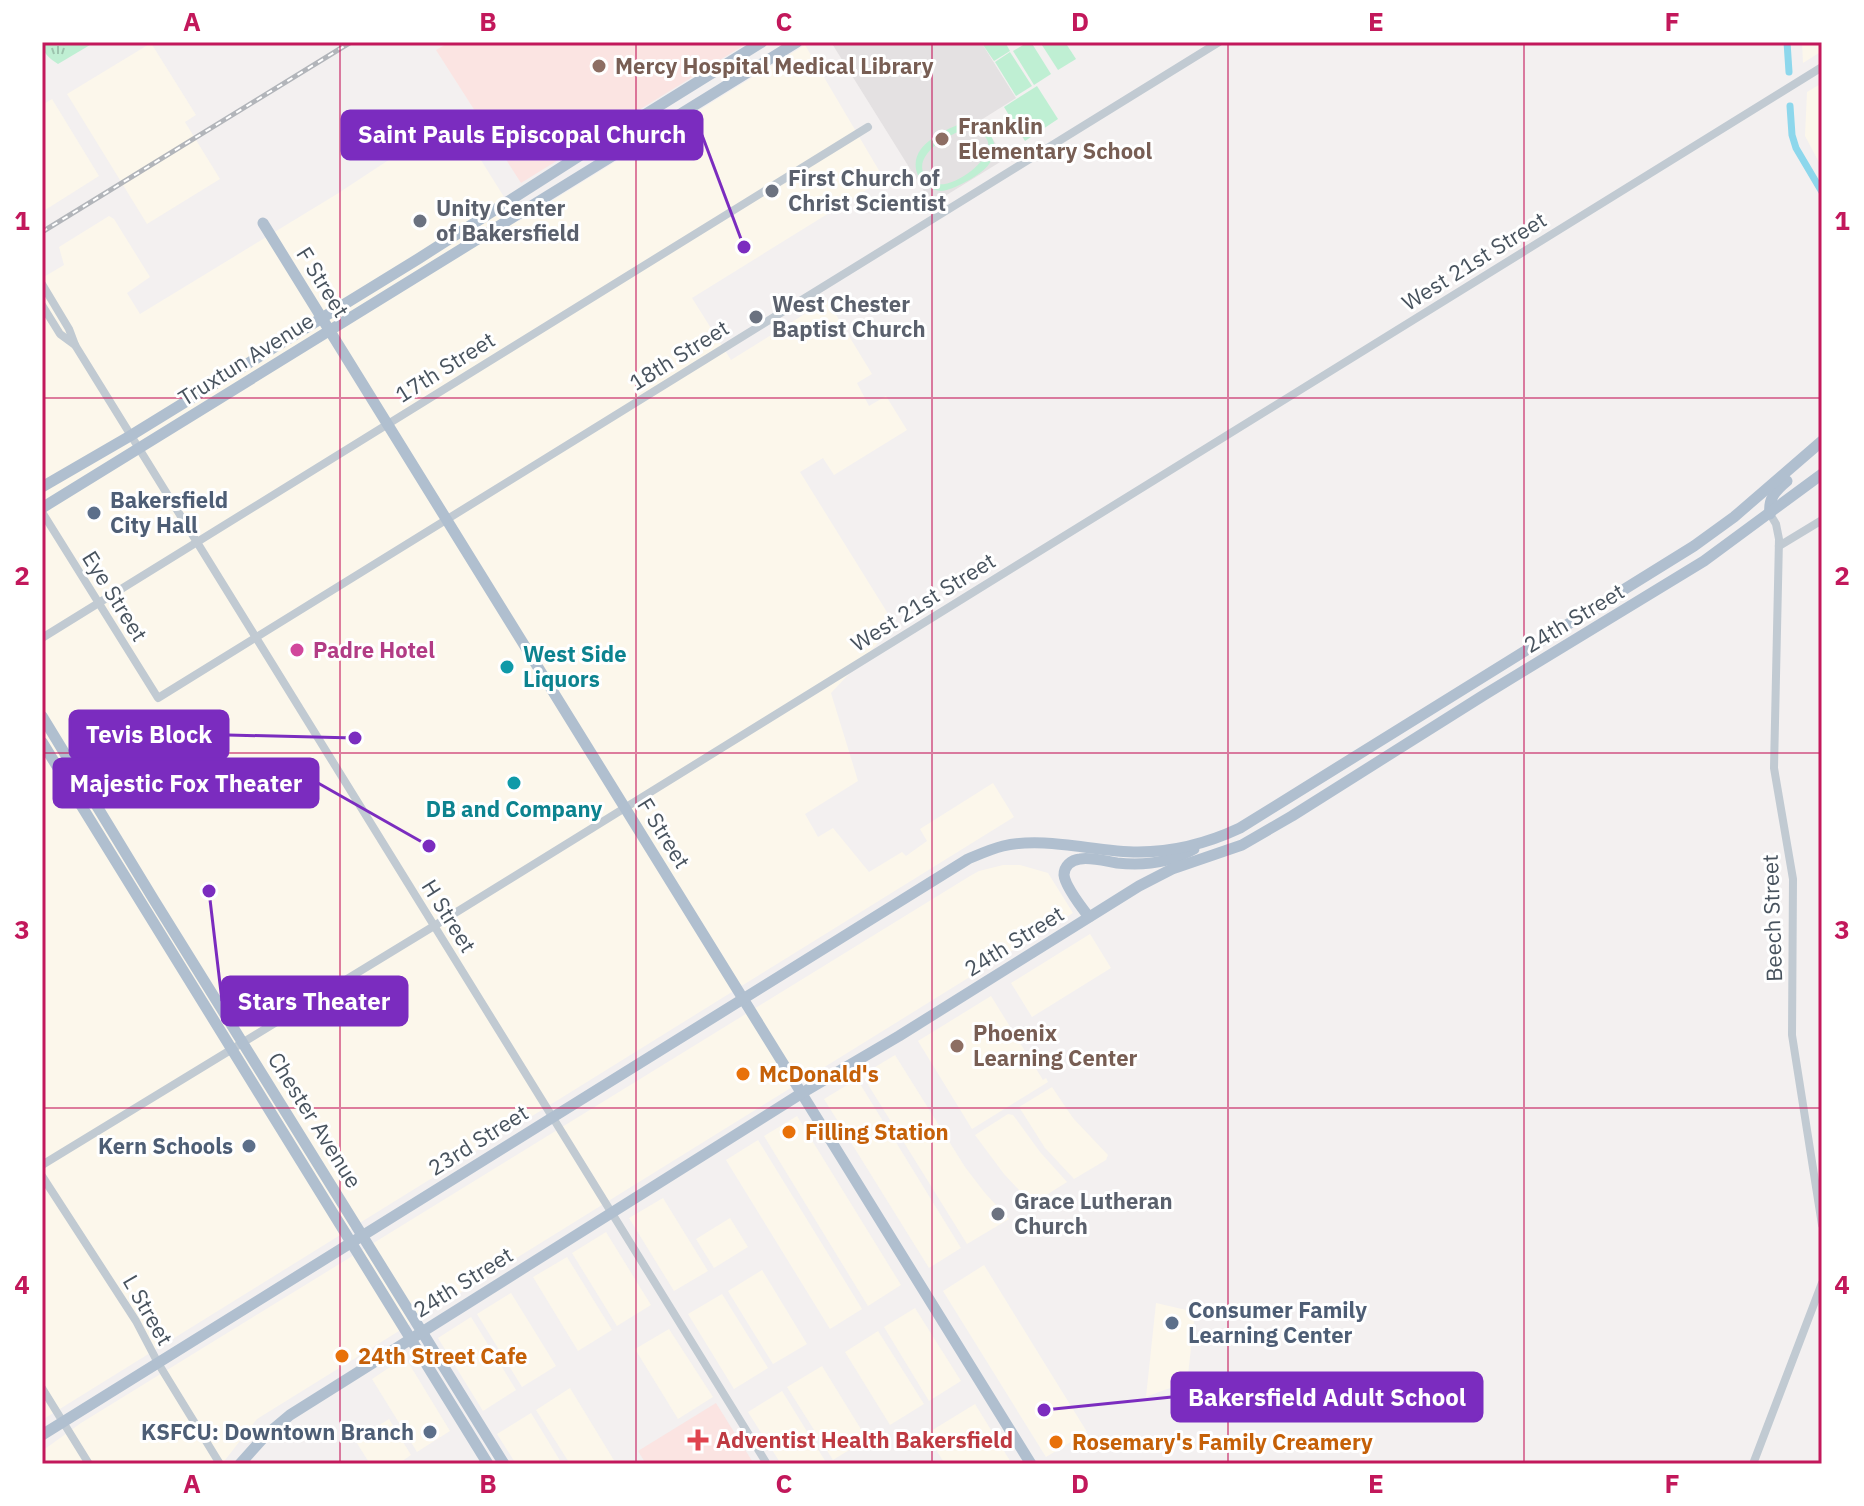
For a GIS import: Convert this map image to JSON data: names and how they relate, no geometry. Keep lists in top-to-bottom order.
{
  "streets": {
    "main road": [
      "F Street",
      "Truxtun Avenue",
      "24th Street",
      "Chester Avenue",
      "23rd Street"
    ],
    "street": [
      "West 21st Street",
      "18th Street",
      "17th Street",
      "Eye Street",
      "H Street",
      "Beech Street",
      "L Street"
    ]
  },
  "crossings": [
    ["West 21st Street", "F Street"],
    ["West 21st Street", "H Street"],
    ["West 21st Street", "Chester Avenue"],
    ["F Street", "18th Street"],
    ["F Street", "Truxtun Avenue"],
    ["F Street", "17th Street"],
    ["F Street", "24th Street"],
    ["F Street", "23rd Street"],
    ["18th Street", "Eye Street"],
    ["18th Street", "H Street"],
    ["Truxtun Avenue", "Eye Street"],
    ["Truxtun Avenue", "H Street"],
    ["17th Street", "Eye Street"],
    ["17th Street", "H Street"],
    ["24th Street", "H Street"],
    ["24th Street", "Beech Street"],
    ["24th Street", "Chester Avenue"],
    ["24th Street", "23rd Street"],
    ["H Street", "23rd Street"],
    ["Chester Avenue", "23rd Street"],
    ["23rd Street", "L Street"]
  ],
  "places": {
    "other": [
      "Mercy Hospital Medical Library",
      "Franklin Elementary School",
      "First Church of Christ Scientist",
      "Unity Center of Bakersfield",
      "Saint Pauls Episcopal Church",
      "West Chester Baptist Church",
      "Bakersfield City Hall",
      "Padre Hotel",
      "West Side Liquors",
      "Tevis Block",
      "DB and Company",
      "Majestic Fox Theater",
      "Stars Theater",
      "Phoenix Learning Center",
      "McDonald's",
      "Filling Station",
      "Kern Schools",
      "Grace Lutheran Church",
      "Consumer Family Learning Center",
      "24th Street Cafe",
      "Bakersfield Adult School",
      "KSFCU: Downtown Branch",
      "Rosemary's Family Creamery"
    ],
    "health": ["Adventist Health Bakersfield"]
  },
  "grid": {
    "columns": [
      "A",
      "B",
      "C",
      "D",
      "E",
      "F"
    ],
    "rows": [
      "1",
      "2",
      "3",
      "4"
    ]
  }
}
